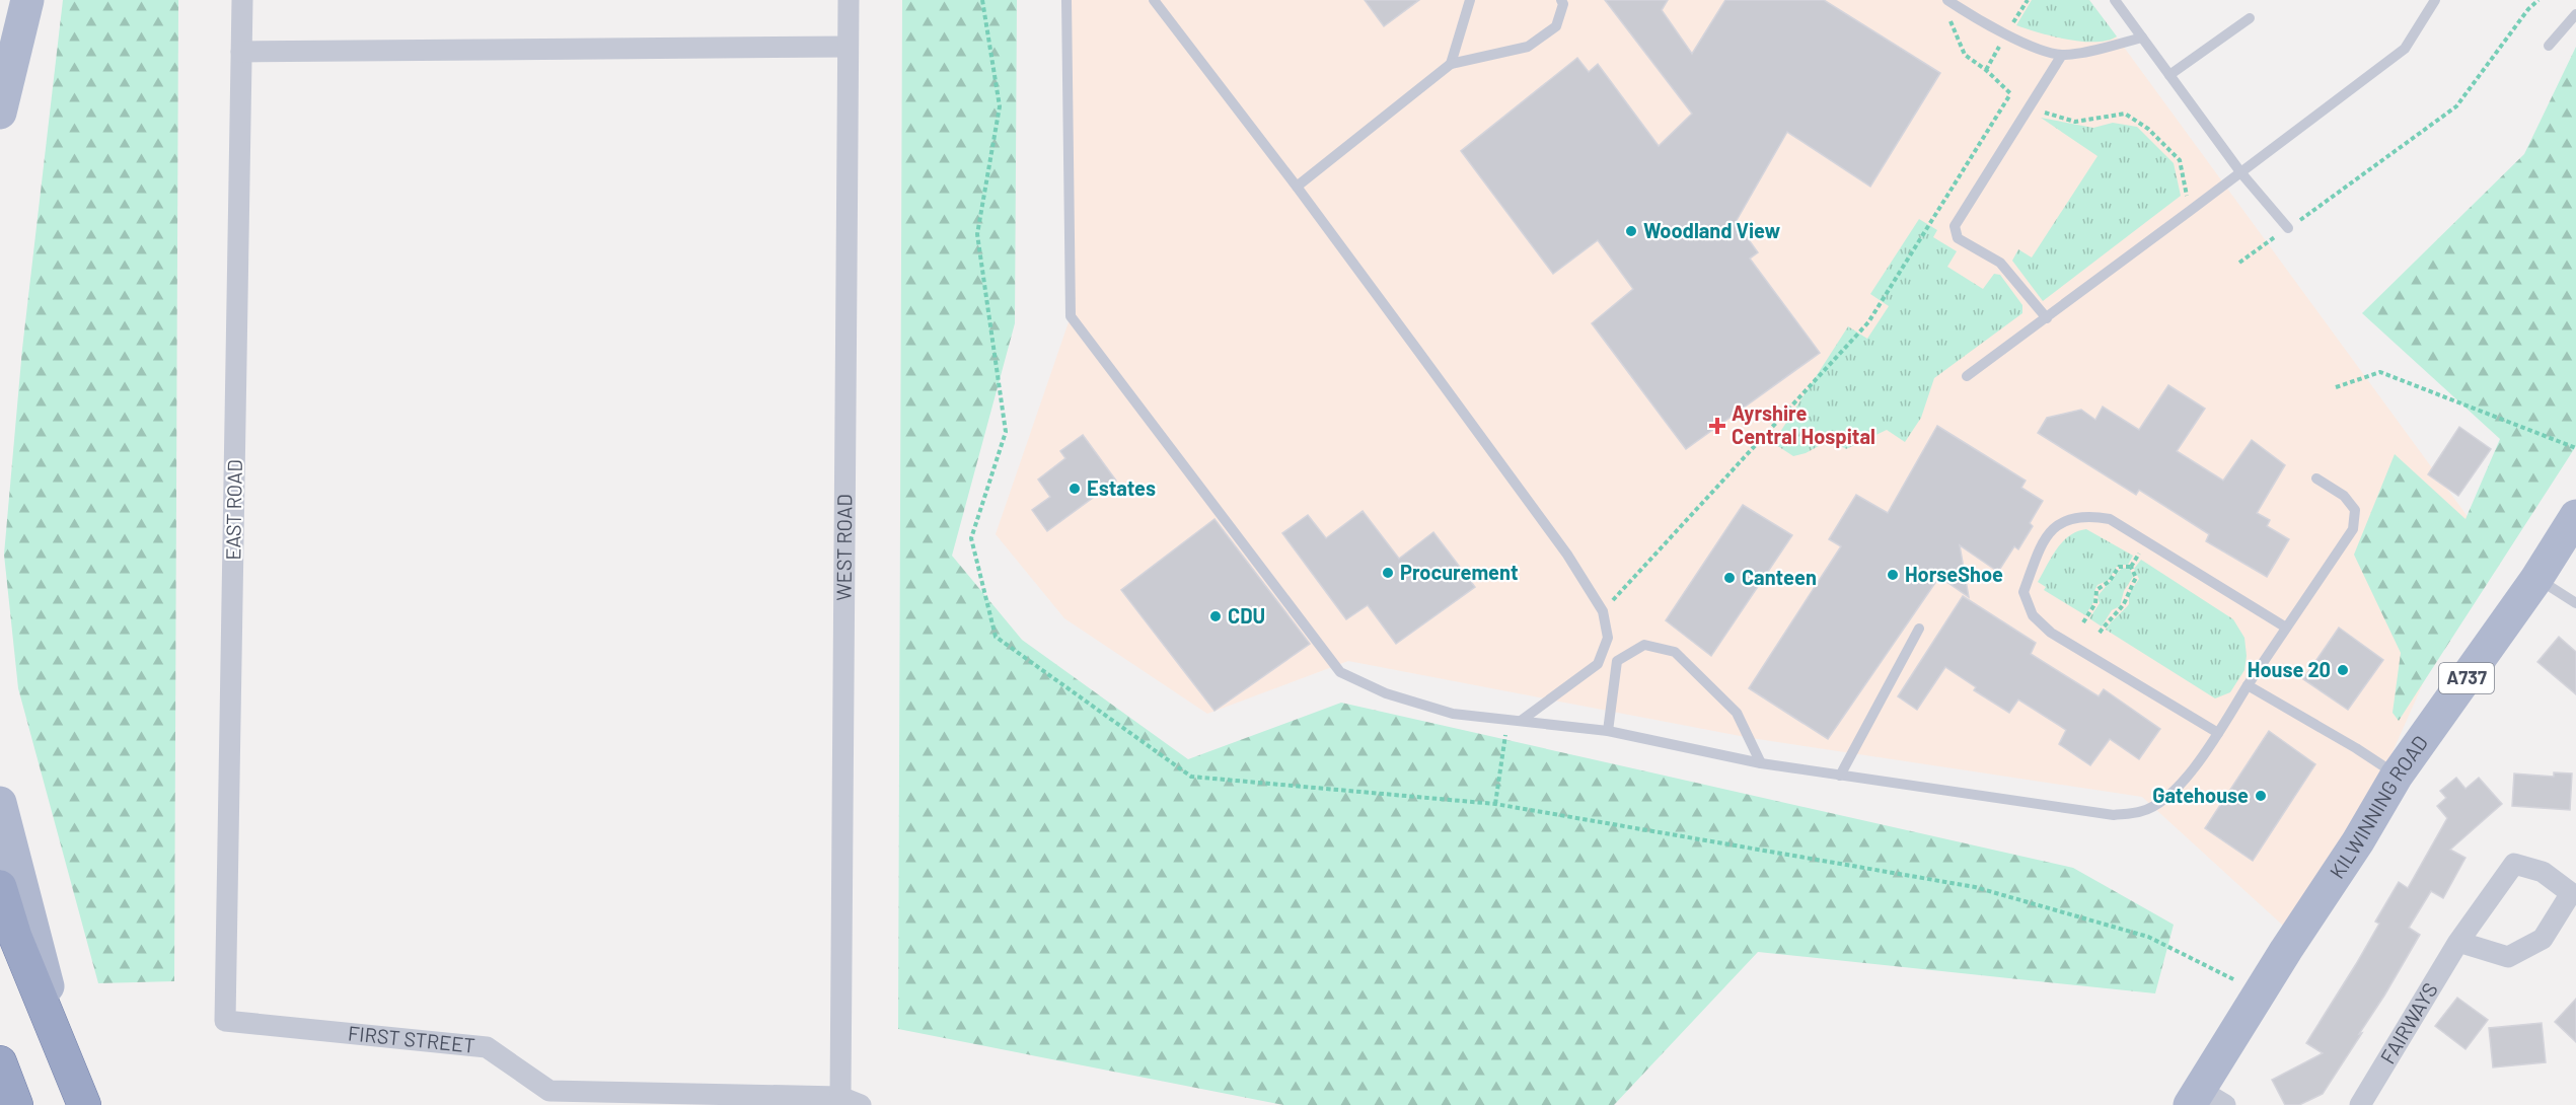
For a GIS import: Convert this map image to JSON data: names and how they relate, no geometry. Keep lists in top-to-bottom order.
{
  "streets": {
    "main road": ["A737", "KILWINNING ROAD"],
    "street": [
      "EAST ROAD",
      "WEST ROAD",
      "FAIRWAYS",
      "FIRST STREET"
    ]
  },
  "crossings": [
    ["EAST ROAD", "FIRST STREET"],
    ["WEST ROAD", "FIRST STREET"]
  ],
  "places": {
    "other": [
      "Woodland View",
      "Estates",
      "Procurement",
      "HorseShoe",
      "Canteen",
      "CDU",
      "House 20",
      "Gatehouse"
    ],
    "health": ["Ayrshire Central Hospital"]
  }
}
